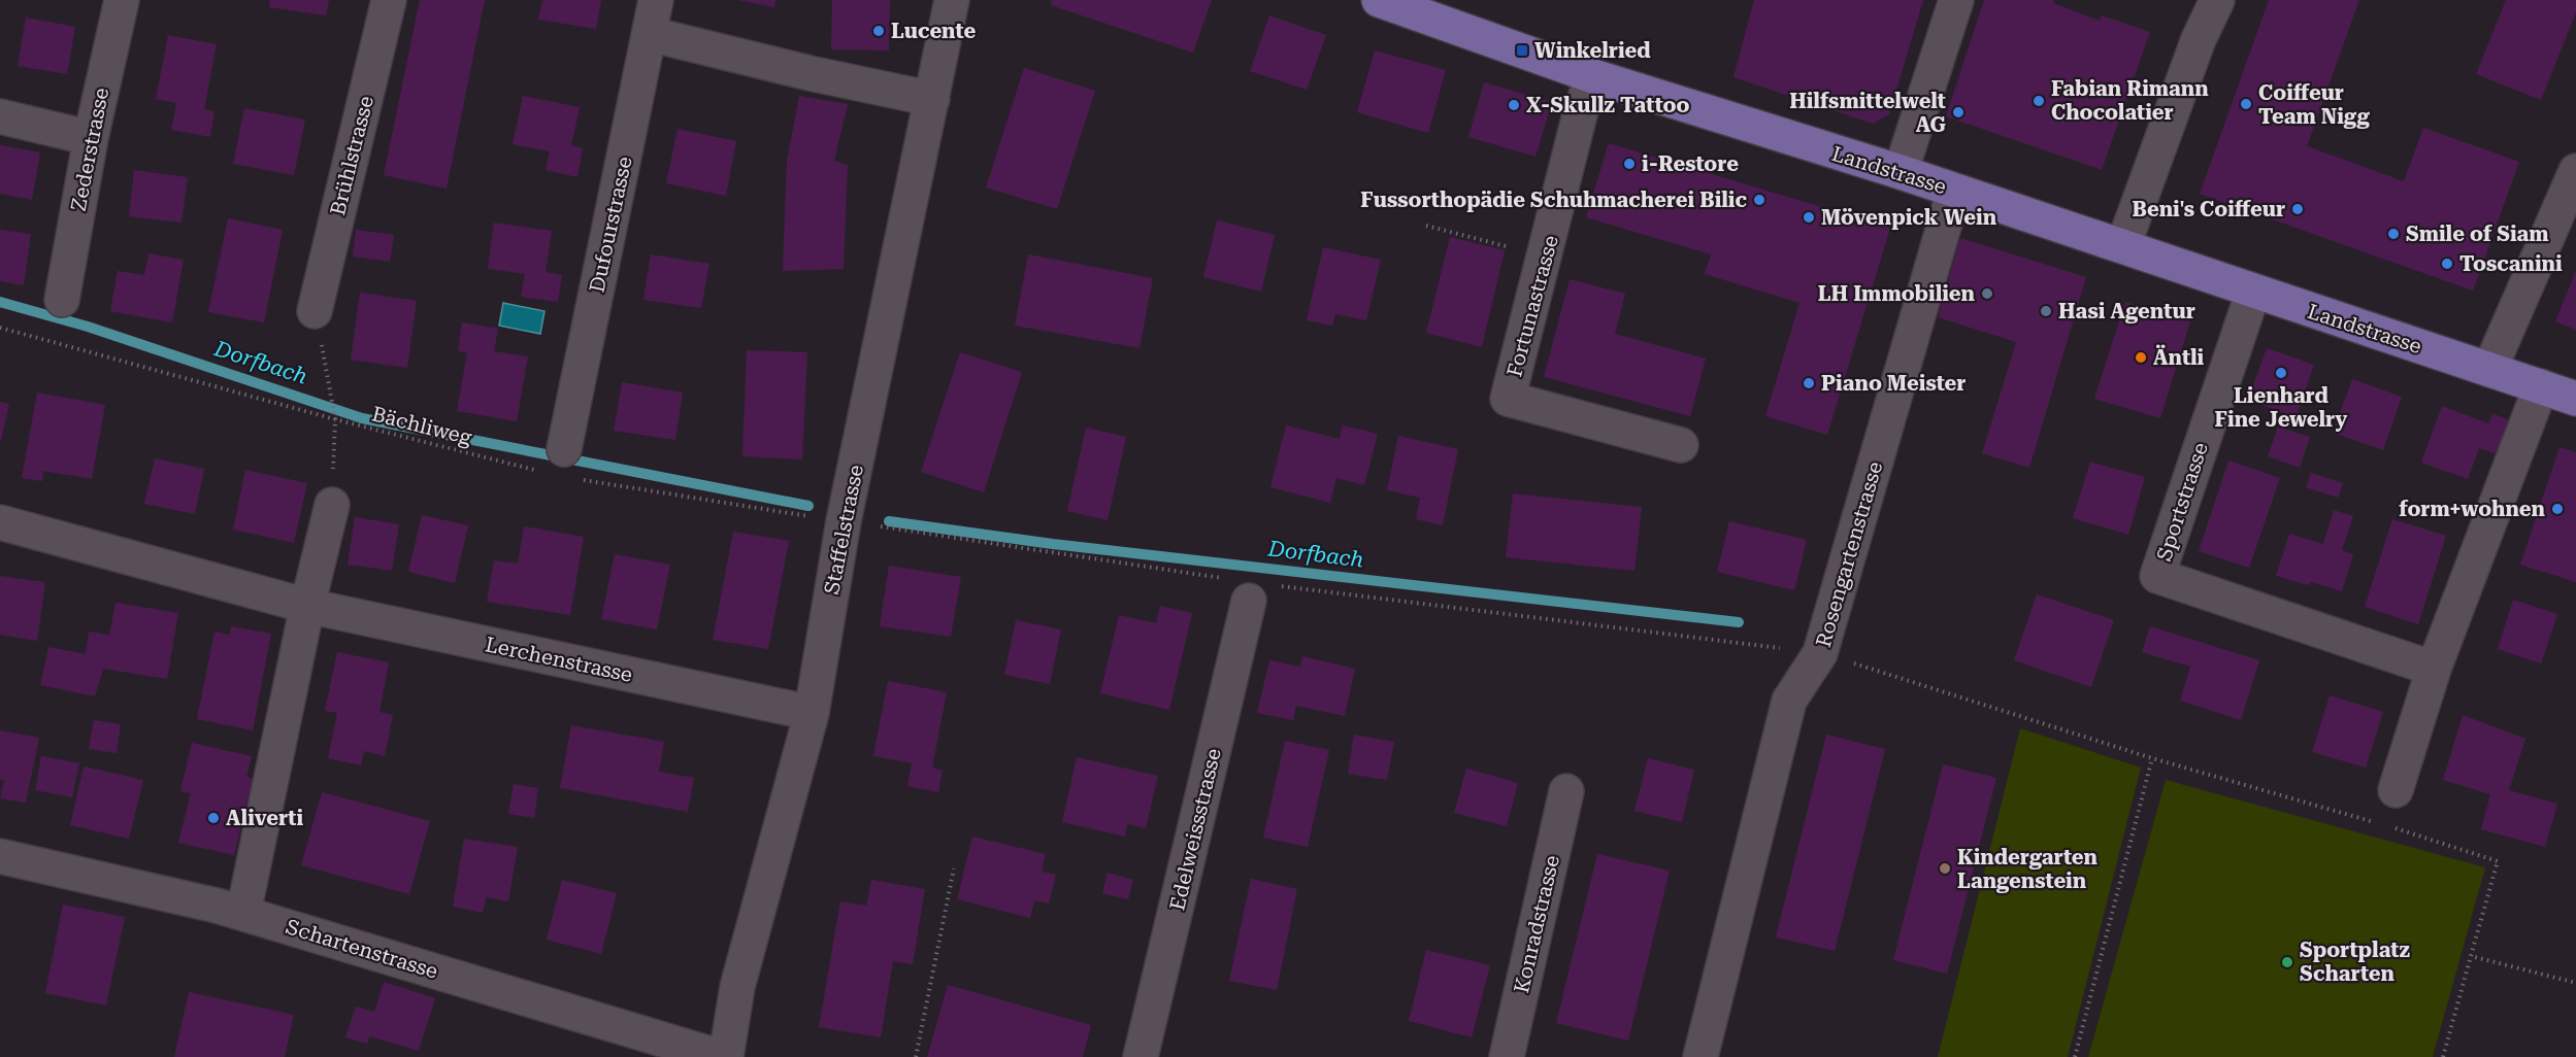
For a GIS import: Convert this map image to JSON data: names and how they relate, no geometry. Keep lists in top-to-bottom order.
{
  "streets": {
    "main road": ["Landstrasse"],
    "street": [
      "Zederstrasse",
      "Brühlstrasse",
      "Dufourstrasse",
      "Fortunastrasse",
      "Sportstrasse",
      "Staffelstrasse",
      "Rosengartenstrasse",
      "Lerchenstrasse",
      "Edelweissstrasse",
      "Konradstrasse",
      "Schartenstrasse"
    ],
    "path": ["Bächliweg"]
  },
  "crossings": [
    ["Landstrasse", "Fortunastrasse"],
    ["Landstrasse", "Sportstrasse"],
    ["Landstrasse", "Rosengartenstrasse"],
    ["Staffelstrasse", "Lerchenstrasse"]
  ],
  "water": ["Dorfbach"],
  "places": {
    "other": [
      "Lucente",
      "Fabian Rimann Chocolatier",
      "Coiffeur Team Nigg",
      "X-Skullz Tattoo",
      "Hilfsmittelwelt AG",
      "i-Restore",
      "Fussorthopädie Schuhmacherei Bilic",
      "Beni's Coiffeur",
      "Mövenpick Wein",
      "Smile of Siam",
      "Toscanini",
      "LH Immobilien",
      "Hasi Agentur",
      "Äntli",
      "Lienhard Fine Jewelry",
      "Piano Meister",
      "form+wohnen",
      "Aliverti",
      "Kindergarten Langenstein",
      "Sportplatz Scharten"
    ],
    "transit": ["Winkelried"]
  }
}
